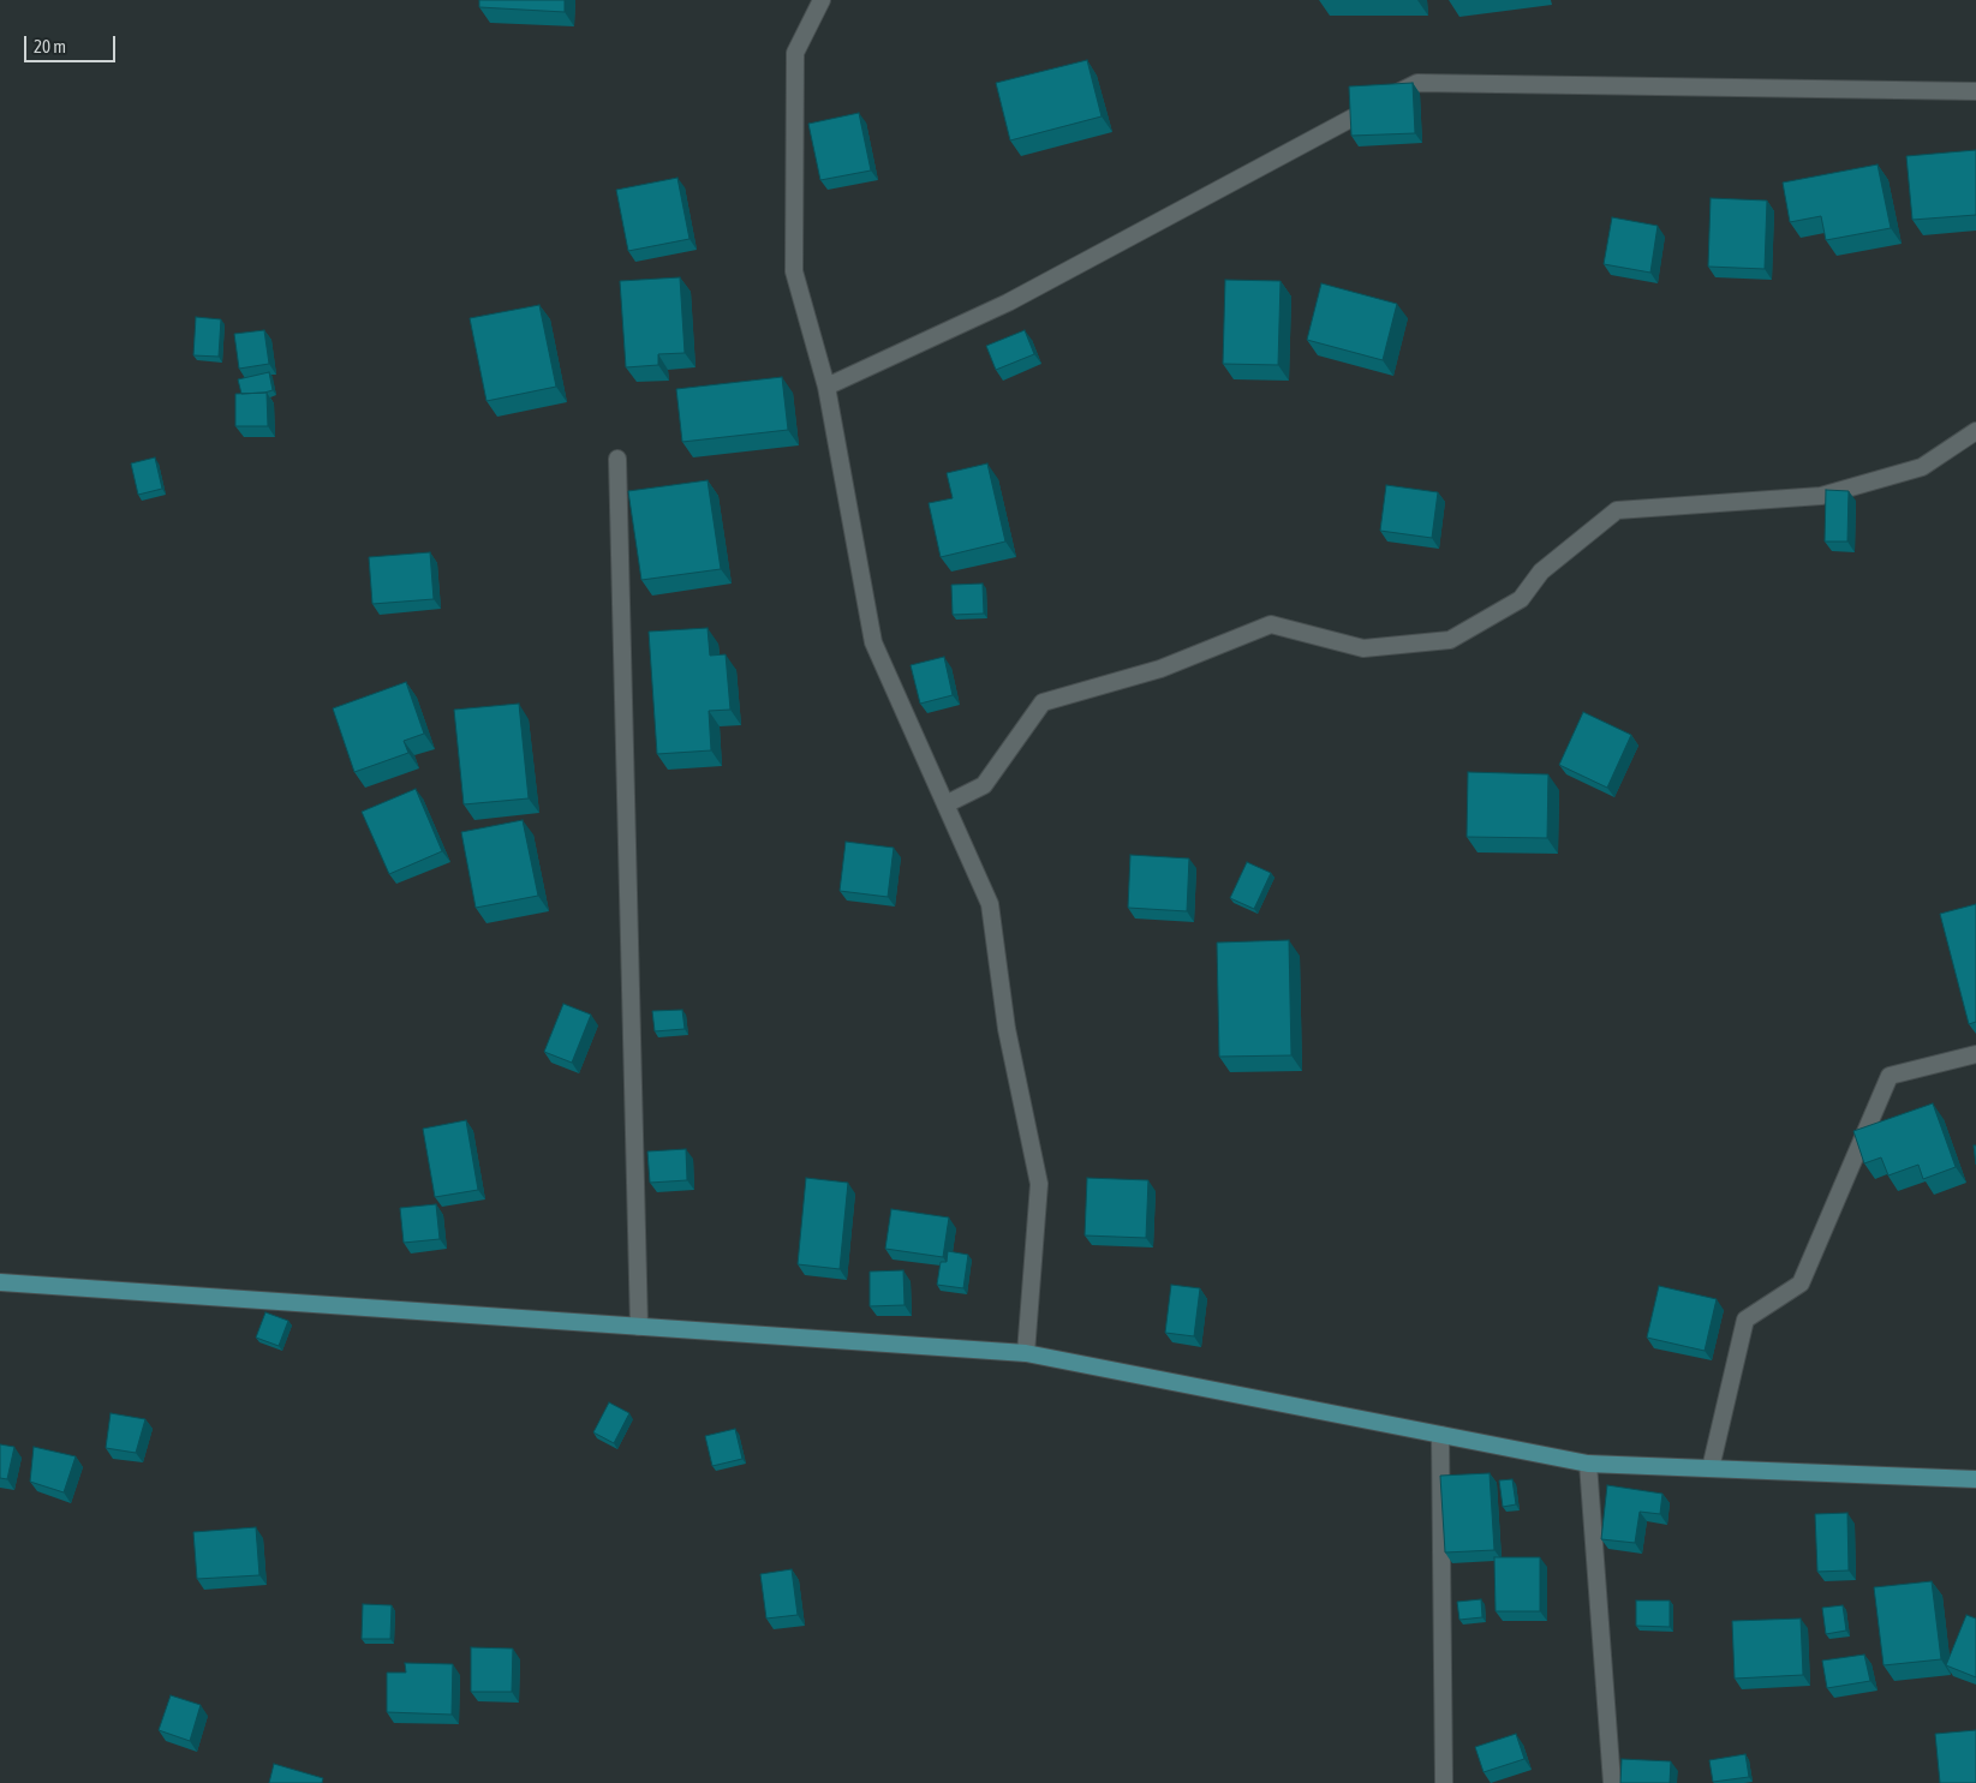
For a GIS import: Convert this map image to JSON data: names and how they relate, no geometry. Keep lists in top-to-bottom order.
{
  "scale_bar": "20 m"
}
